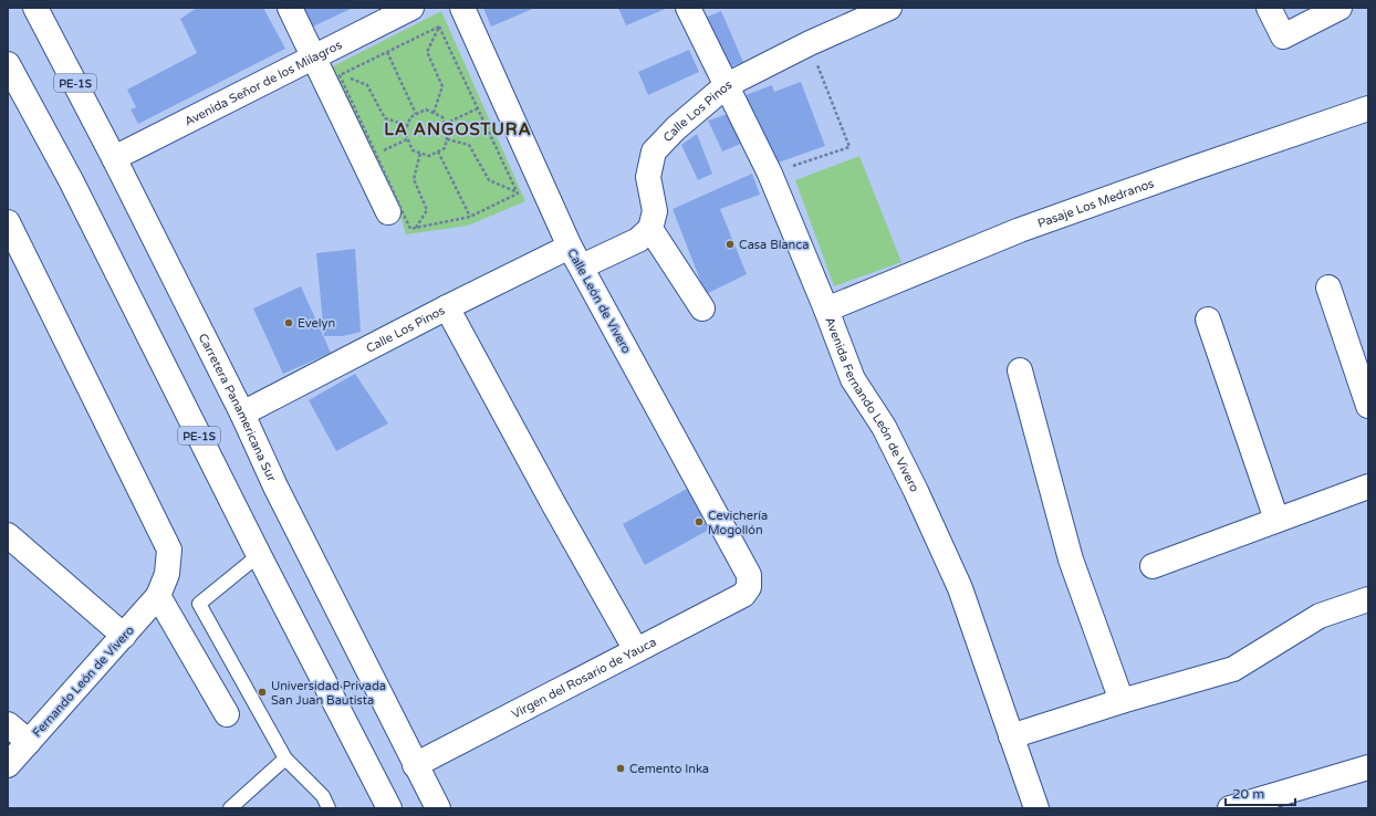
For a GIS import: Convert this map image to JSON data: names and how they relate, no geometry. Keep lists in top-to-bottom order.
{
  "streets": {
    "main road": [
      "PE-1S",
      "Avenida Señor de los Milagros",
      "Calle Los Pinos",
      "Pasaje Los Medranos",
      "Calle León de Vivero",
      "Avenida Fernando León de Vivero",
      "Carretera Panamericana Sur",
      "Virgen del Rosario de Yauca",
      "Fernando León de Vivero"
    ]
  },
  "crossings": [
    ["Avenida Señor de los Milagros", "Carretera Panamericana Sur"],
    ["Calle Los Pinos", "Calle León de Vivero"],
    ["Calle Los Pinos", "Avenida Fernando León de Vivero"],
    ["Calle Los Pinos", "Carretera Panamericana Sur"],
    ["Pasaje Los Medranos", "Avenida Fernando León de Vivero"],
    ["Calle León de Vivero", "Virgen del Rosario de Yauca"],
    ["Carretera Panamericana Sur", "Virgen del Rosario de Yauca"]
  ],
  "districts": ["LA ANGOSTURA"],
  "places": [
    "Casa Blanca",
    "Evelyn",
    "Cevichería Mogollón",
    "Universidad Privada San Juan Bautista",
    "Cemento Inka"
  ],
  "scale_bar": "20 m"
}
